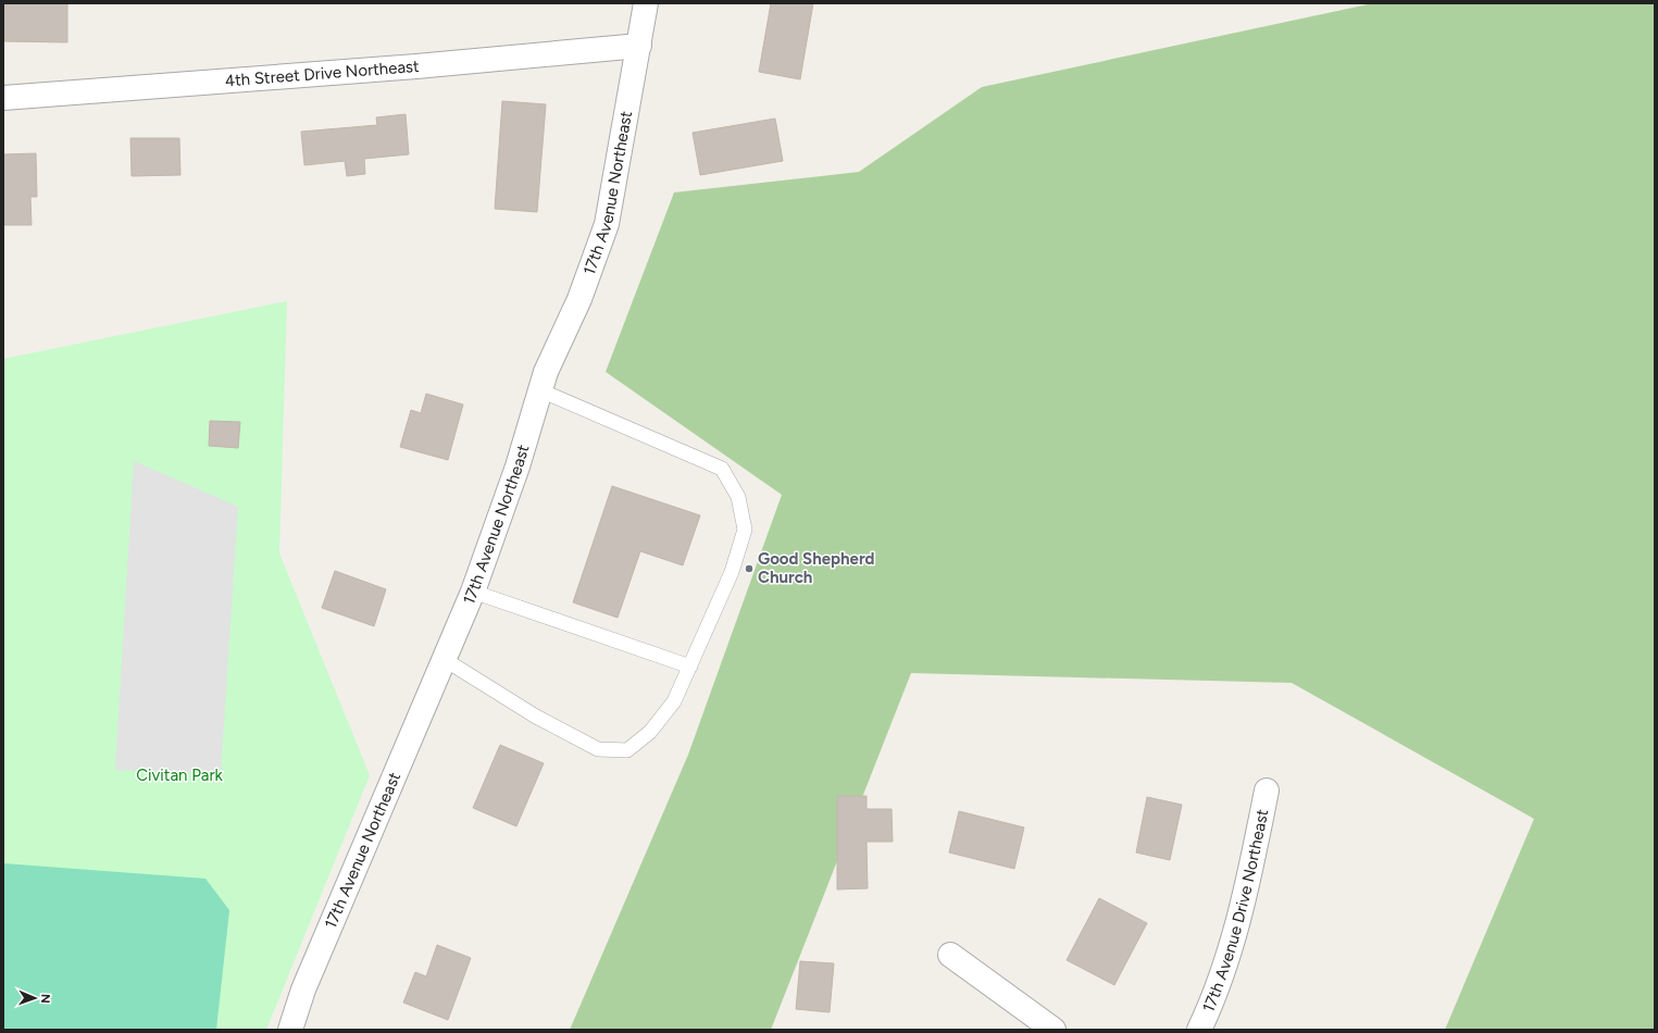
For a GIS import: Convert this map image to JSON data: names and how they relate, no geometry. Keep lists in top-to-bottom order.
{
  "streets": {
    "street": ["4th Street Drive Northeast", "17th Avenue Northeast", "17th Avenue Drive Northeast"]
  },
  "crossings": [
    ["4th Street Drive Northeast", "17th Avenue Northeast"]
  ],
  "parks": ["Civitan Park"],
  "places": ["Good Shepherd Church"],
  "north": "right"
}
